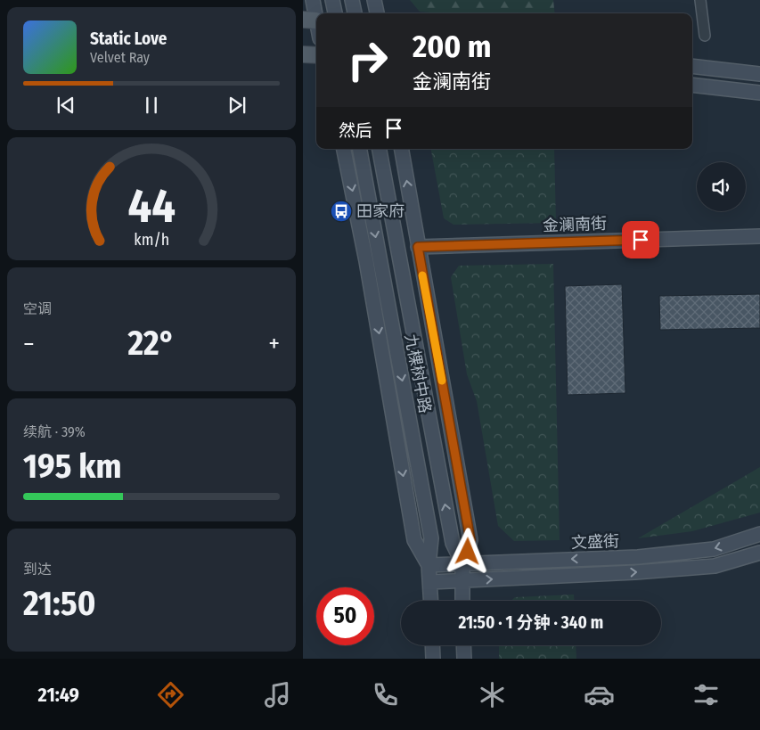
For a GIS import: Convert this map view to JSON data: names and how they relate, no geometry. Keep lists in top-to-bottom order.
{
  "streets": {
    "main road": ["金澜南街", "九棵树中路", "文盛街"]
  },
  "crossings": [
    ["九棵树中路", "文盛街"]
  ],
  "places": {
    "bus stop": ["田家府"]
  },
  "page": {
    "turn": ["200 m", "金澜南街"],
    "song": ["Static Love", "Velvet Ray"],
    "then": "然后",
    "tile": [
      "空调",
      ["续航 · 39%", "195 km"],
      ["到达", "21:50"]
    ],
    "heat": ["−", "22°", "+"],
    "limit": "50",
    "trip": "21:50 · 1 分钟 · 340 m",
    "tabs": "21:49",
    "gauge": ["44", "km/h"]
  }
}
